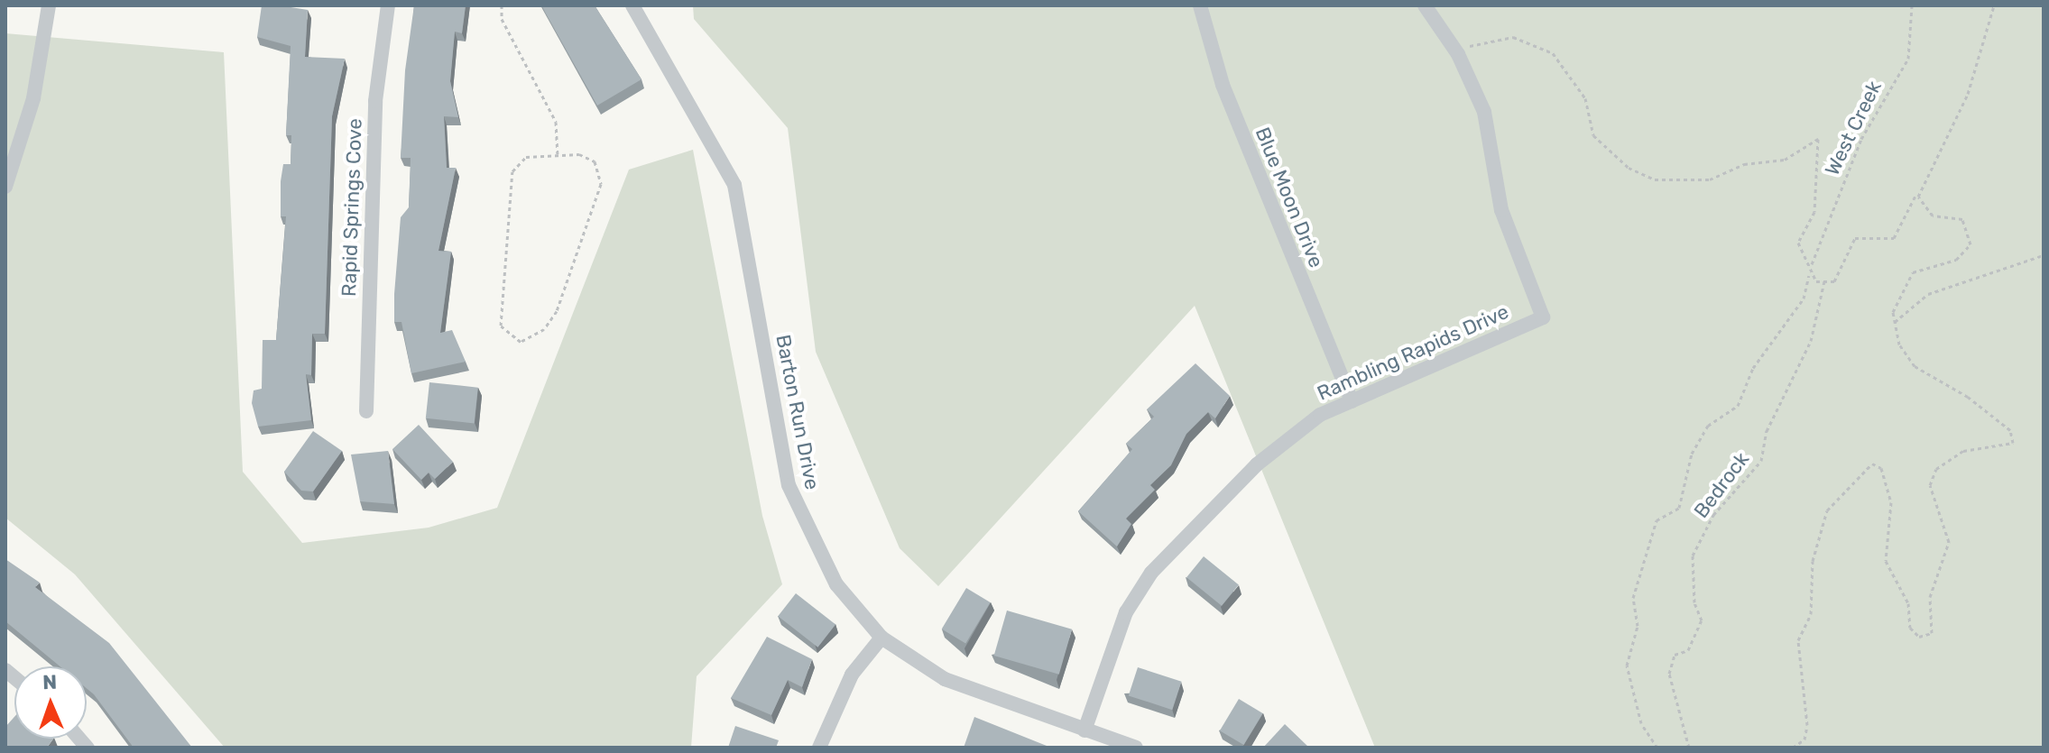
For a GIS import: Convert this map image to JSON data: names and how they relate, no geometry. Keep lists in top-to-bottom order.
{
  "streets": {
    "street": [
      "Blue Moon Drive",
      "Rapid Springs Cove",
      "Rambling Rapids Drive",
      "Barton Run Drive"
    ],
    "path": ["West Creek", "Bedrock"]
  },
  "crossings": [
    ["Blue Moon Drive", "Rambling Rapids Drive"],
    ["Rambling Rapids Drive", "Barton Run Drive"]
  ],
  "north": "top"
}
